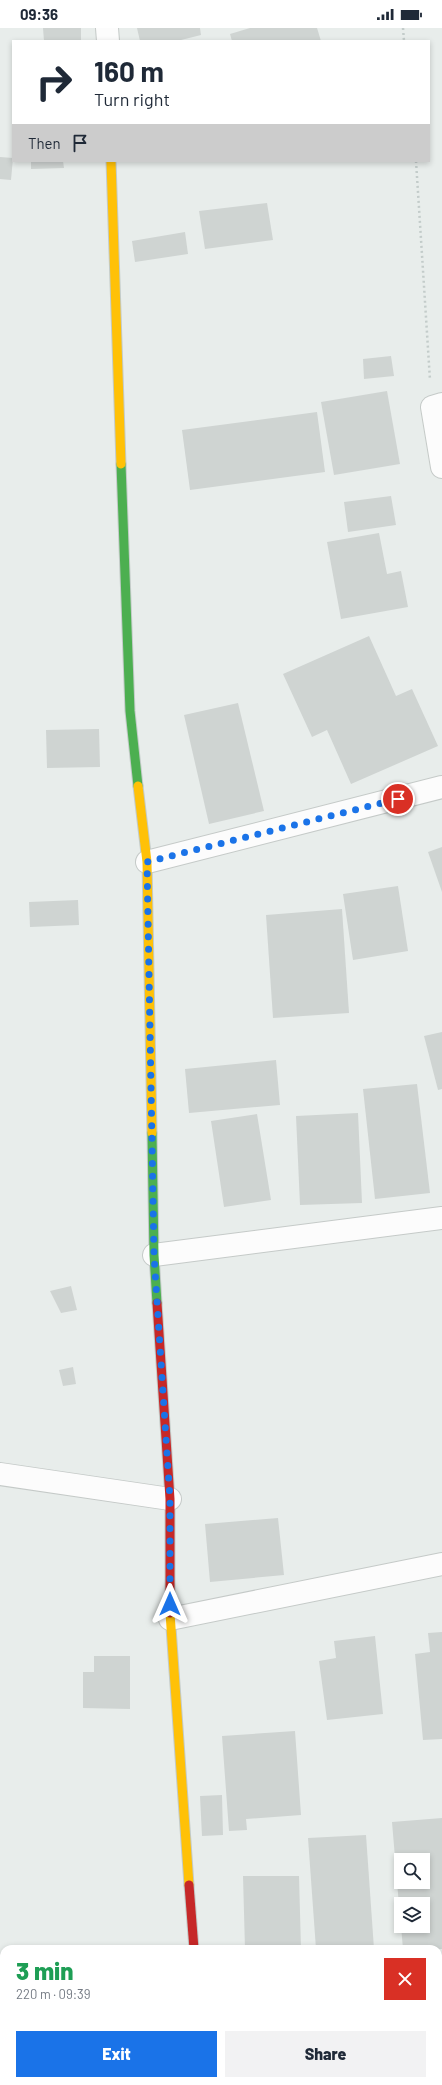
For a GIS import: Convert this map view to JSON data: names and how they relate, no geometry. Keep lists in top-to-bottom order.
{
  "page": {
    "status": "09:36",
    "turn": ["160 m", "Turn right"],
    "then": "Then",
    "heading": ["3 min", "220 m · 09:39"],
    "buttons": ["Exit", "Share"]
  }
}
